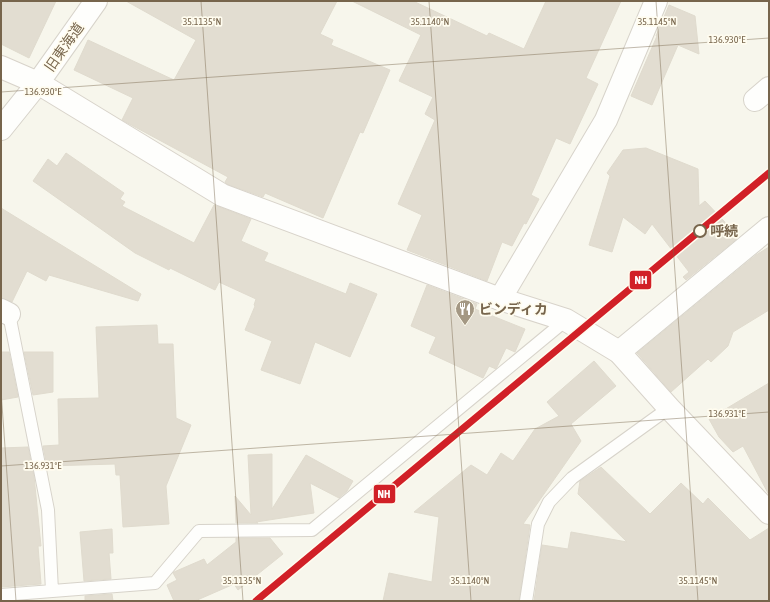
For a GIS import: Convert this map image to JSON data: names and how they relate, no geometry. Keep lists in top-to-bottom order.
{
  "streets": {
    "street": ["旧東海道"]
  },
  "places": {
    "other": ["呼続"],
    "restaurant": ["ビンディカ"]
  },
  "lines": ["transit line NH"],
  "coordinates": [
    "35.1135°N",
    "35.1140°N",
    "35.1145°N",
    "136.930°E",
    "136.931°E"
  ]
}
